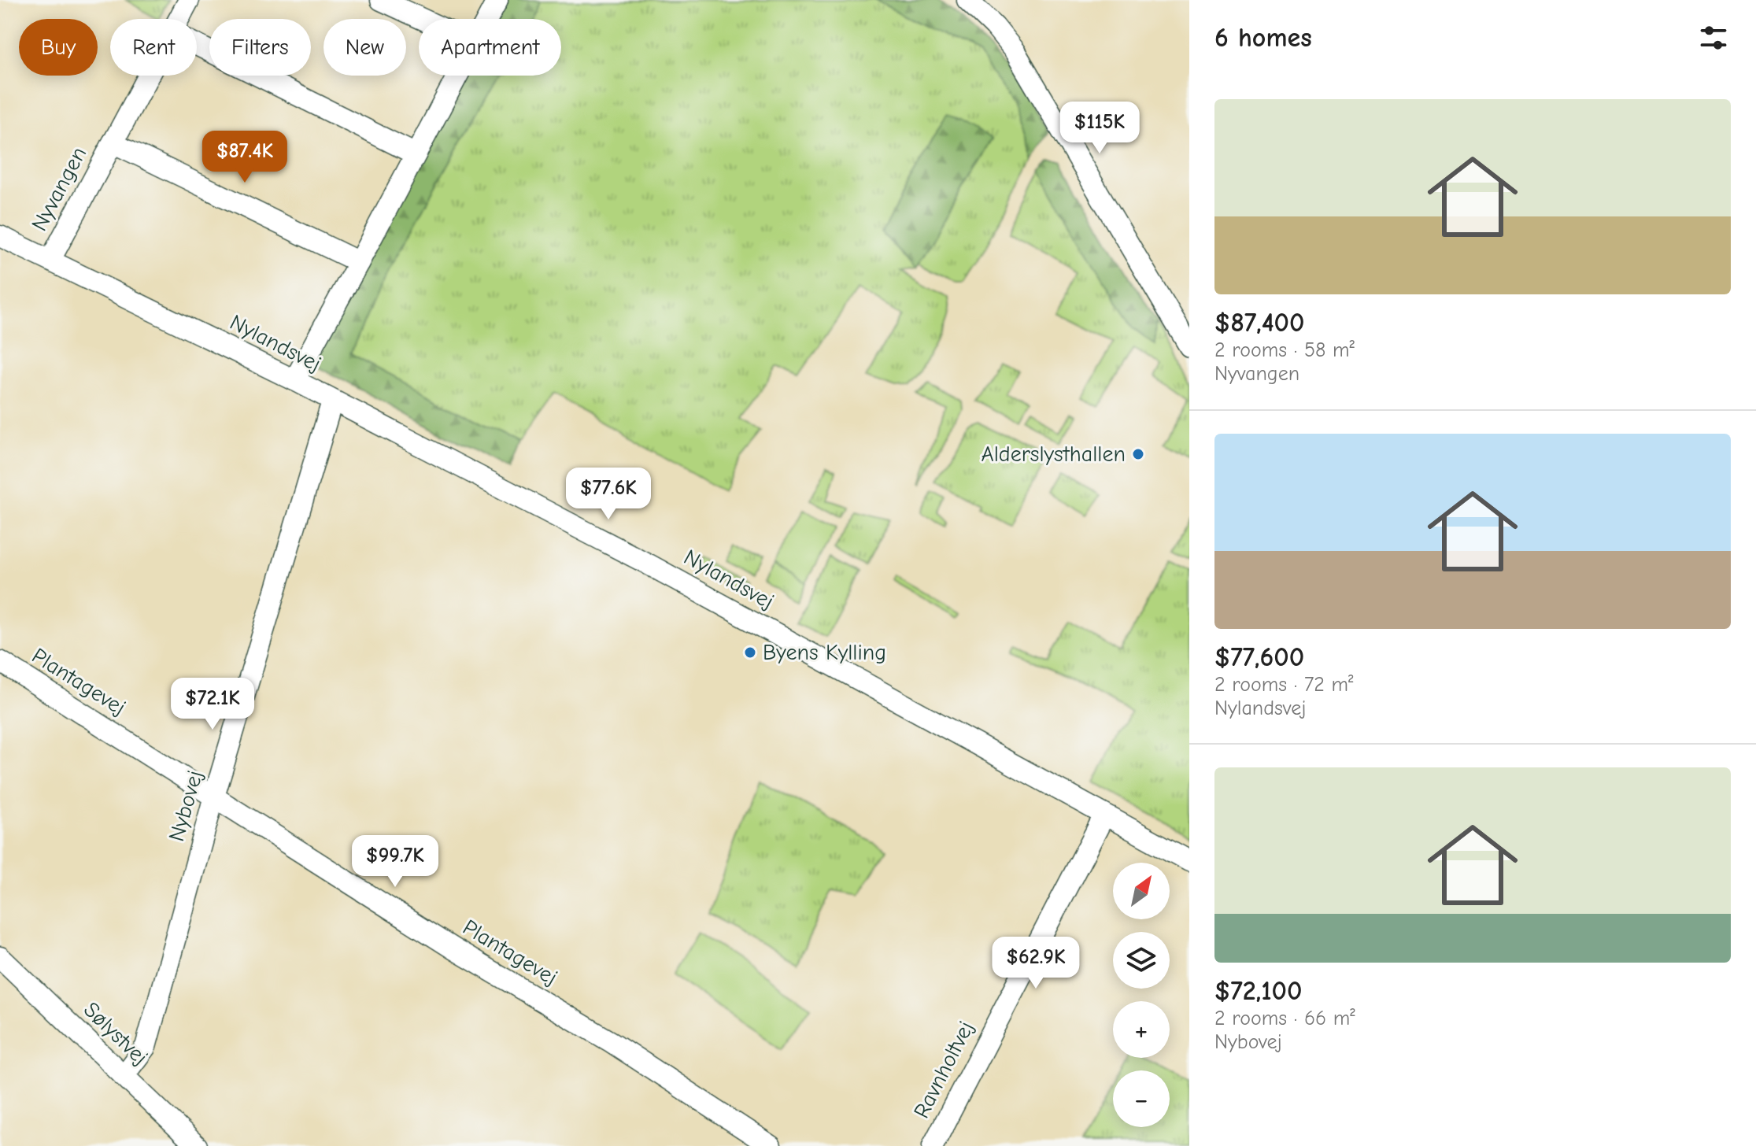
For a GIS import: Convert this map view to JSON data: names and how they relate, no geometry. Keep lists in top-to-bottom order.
{
  "streets": {
    "street": [
      "Nyvangen",
      "Nylandsvej",
      "Plantagevej",
      "Nybovej",
      "Sølystvej",
      "Ravnholtvej"
    ]
  },
  "crossings": [
    ["Nyvangen", "Nylandsvej"],
    ["Nylandsvej", "Nybovej"],
    ["Nylandsvej", "Ravnholtvej"],
    ["Plantagevej", "Nybovej"],
    ["Nybovej", "Sølystvej"]
  ],
  "places": ["Alderslysthallen", "Byens Kylling"],
  "north": "top right",
  "page": {
    "heading": "6 homes",
    "chip": [
      "Buy",
      "Rent",
      "Filters",
      "New",
      "Apartment"
    ],
    "list": [
      {
        "name": "$87,400",
        "note": "2 rooms · 58 m² · Nyvangen"
      },
      {
        "name": "$77,600",
        "note": "2 rooms · 72 m² · Nylandsvej"
      },
      {
        "name": "$72,100",
        "note": "2 rooms · 66 m² · Nybovej"
      }
    ],
    "price": [
      "$115K",
      "$87.4K",
      "$77.6K",
      "$72.1K",
      "$99.7K",
      "$62.9K"
    ],
    "map_buttons": ["+", "−"]
  }
}
